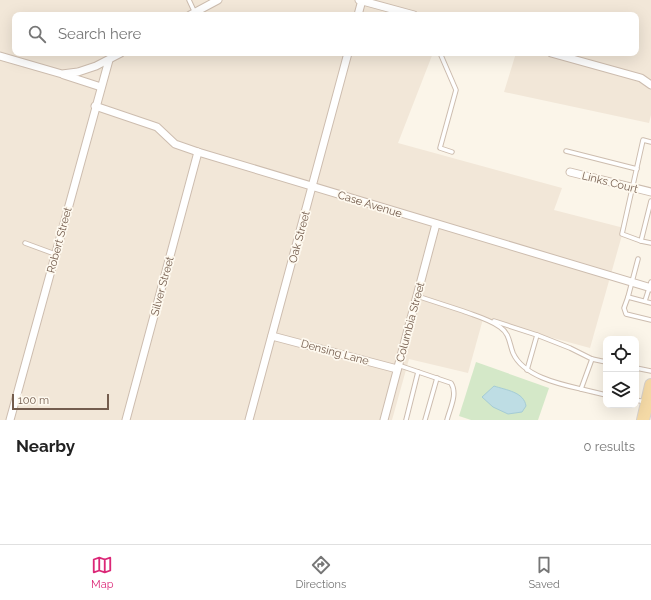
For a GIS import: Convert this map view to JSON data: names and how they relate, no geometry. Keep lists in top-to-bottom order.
{
  "streets": {
    "street": [
      "Links Court",
      "Case Avenue",
      "Oak Street",
      "Robert Street",
      "Silver Street",
      "Columbia Street",
      "Densing Lane"
    ]
  },
  "crossings": [
    ["Case Avenue", "Oak Street"],
    ["Case Avenue", "Robert Street"],
    ["Case Avenue", "Silver Street"],
    ["Case Avenue", "Columbia Street"],
    ["Oak Street", "Densing Lane"],
    ["Columbia Street", "Densing Lane"]
  ],
  "scale_bar": "100 m",
  "page": {
    "search": "Search here",
    "scale": "100 m",
    "heading": ["Nearby", "0 results"],
    "nav": ["Map", "Directions", "Saved"]
  }
}
